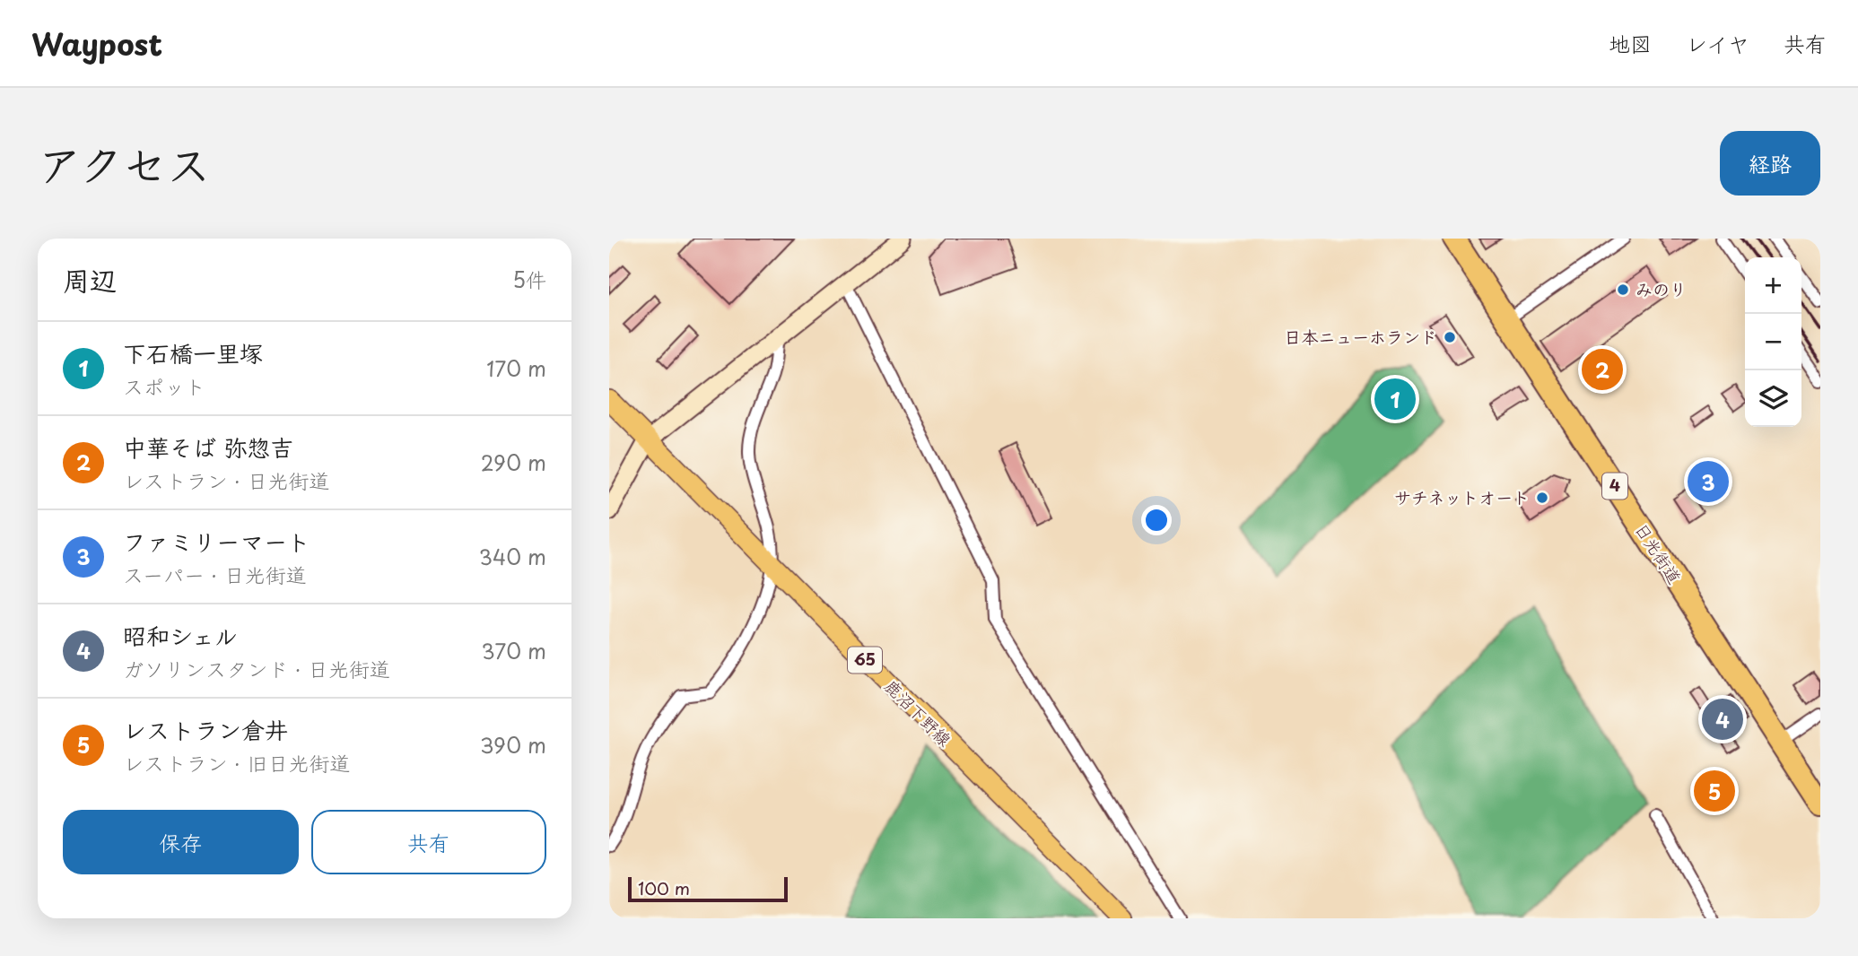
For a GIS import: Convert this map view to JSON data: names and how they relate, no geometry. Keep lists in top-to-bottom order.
{
  "streets": {
    "highway": ["4", "日光街道"],
    "main road": ["65", "鹿沼下野線"]
  },
  "places": ["みのり", "日本ニューホランド", "サチネットオート"],
  "scale_bar": "100 m",
  "page": {
    "header": "Waypost",
    "nav": ["地図", "レイヤ", "共有"],
    "title": "アクセス",
    "buttons": [
      "経路",
      ["保存", "共有"]
    ],
    "heading": ["周辺", "5件"],
    "map_buttons": ["+", "−"],
    "list": [
      {
        "mark": "1",
        "name": "下石橋一里塚",
        "note": "スポット",
        "value": "170 m"
      },
      {
        "mark": "2",
        "name": "中華そば 弥惣吉",
        "note": "レストラン · 日光街道",
        "value": "290 m"
      },
      {
        "mark": "3",
        "name": "ファミリーマート",
        "note": "スーパー · 日光街道",
        "value": "340 m"
      },
      {
        "mark": "4",
        "name": "昭和シェル",
        "note": "ガソリンスタンド · 日光街道",
        "value": "370 m"
      },
      {
        "mark": "5",
        "name": "レストラン倉井",
        "note": "レストラン · 旧日光街道",
        "value": "390 m"
      }
    ],
    "pins": [
      "2",
      "1",
      "3",
      "4",
      "5"
    ],
    "scale": "100 m"
  }
}
